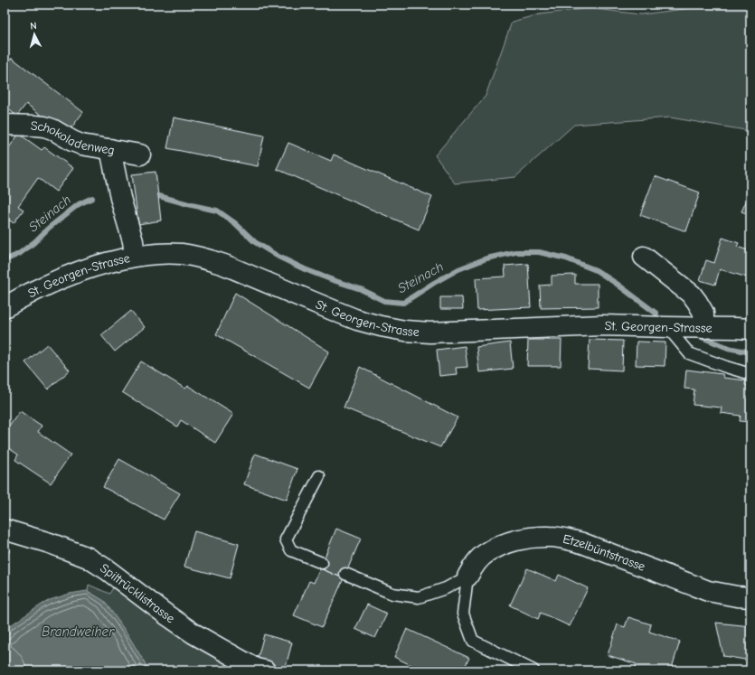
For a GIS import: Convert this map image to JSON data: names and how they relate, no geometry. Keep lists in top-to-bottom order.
{
  "streets": {
    "street": [
      "Schokoladenweg",
      "St. Georgen-Strasse",
      "Etzelbüntstrasse",
      "Spiltrücklistrasse"
    ]
  },
  "water": ["Steinach", "Brandweiher"],
  "north": "top"
}
